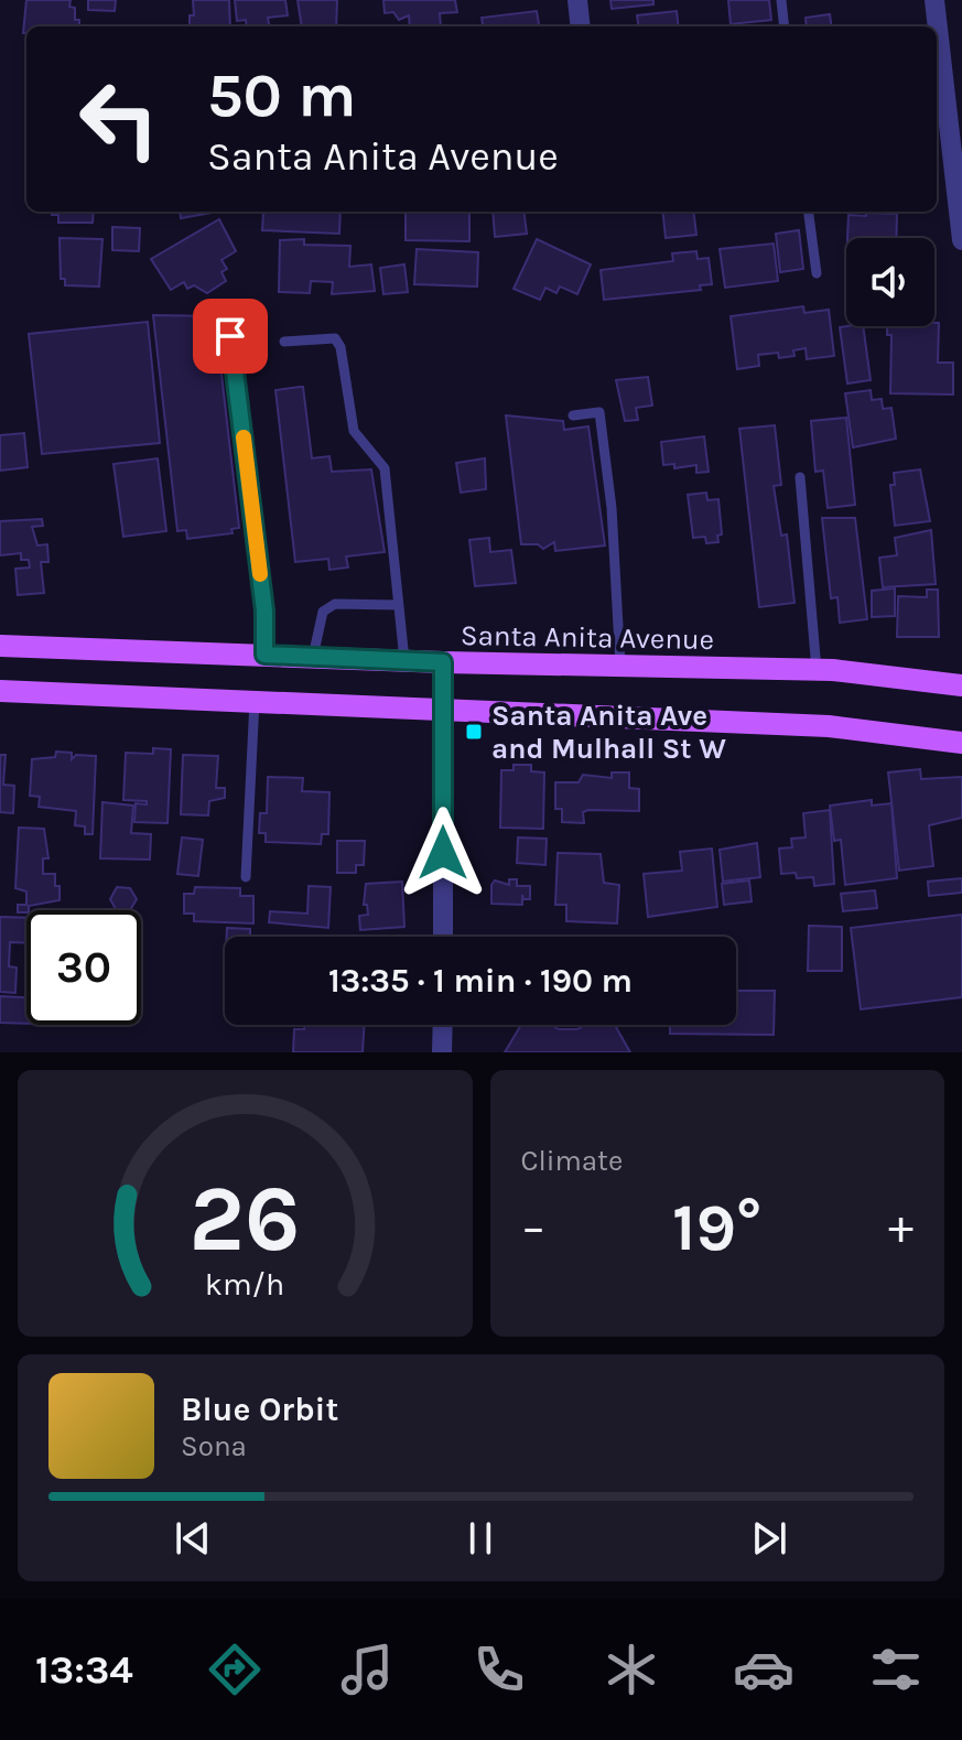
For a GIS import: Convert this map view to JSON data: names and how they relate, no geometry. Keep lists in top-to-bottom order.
{
  "streets": {
    "main road": ["Santa Anita Avenue"]
  },
  "places": {
    "transit": ["Santa Anita Ave and Mulhall St W"]
  },
  "page": {
    "turn": ["50 m", "Santa Anita Avenue"],
    "limit": "30",
    "trip": "13:35 · 1 min · 190 m",
    "tile": "Climate",
    "heat": ["−", "19°", "+"],
    "song": ["Blue Orbit", "Sona"],
    "tabs": "13:34",
    "gauge": ["26", "km/h"]
  }
}
